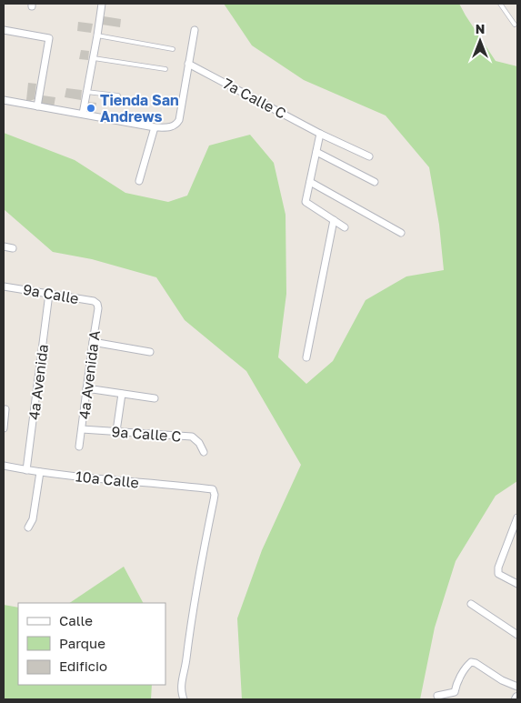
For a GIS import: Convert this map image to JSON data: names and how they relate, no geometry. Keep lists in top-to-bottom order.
{
  "streets": {
    "street": [
      "7a Calle C",
      "9a Calle",
      "4a Avenida A",
      "4a Avenida",
      "9a Calle C",
      "10a Calle"
    ]
  },
  "crossings": [
    ["9a Calle", "4a Avenida A"],
    ["9a Calle", "4a Avenida"],
    ["4a Avenida A", "9a Calle C"],
    ["4a Avenida", "10a Calle"]
  ],
  "places": ["Tienda San Andrews"],
  "legend": ["Calle", "Parque", "Edificio"],
  "north": "top"
}
